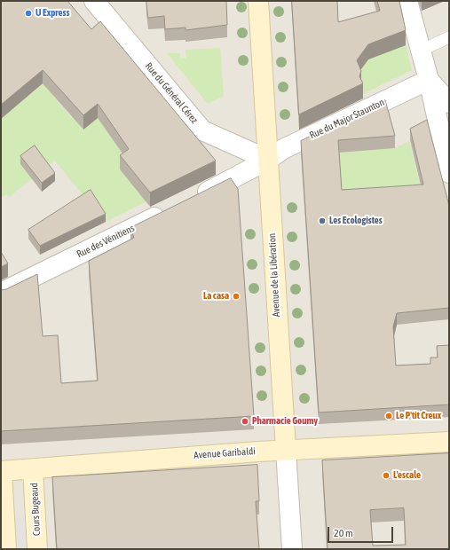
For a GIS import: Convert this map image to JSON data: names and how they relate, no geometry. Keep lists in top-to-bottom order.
{
  "streets": {
    "main road": ["Avenue de la Libération", "Avenue Garibaldi", "Cours Bugeaud"],
    "street": ["Rue du Général Cérez", "Rue du Major Staunton", "Rue des Vénitiens"]
  },
  "crossings": [
    ["Rue du Général Cérez", "Rue du Major Staunton"],
    ["Rue du Général Cérez", "Avenue de la Libération"],
    ["Rue du Major Staunton", "Avenue de la Libération"],
    ["Avenue de la Libération", "Avenue Garibaldi"],
    ["Avenue Garibaldi", "Cours Bugeaud"]
  ],
  "places": [
    "U Express",
    "Les Ecologistes",
    "La casa",
    "Le P'tit Creux",
    "Pharmacie Goumy",
    "L'escale"
  ],
  "scale_bar": "20 m"
}
